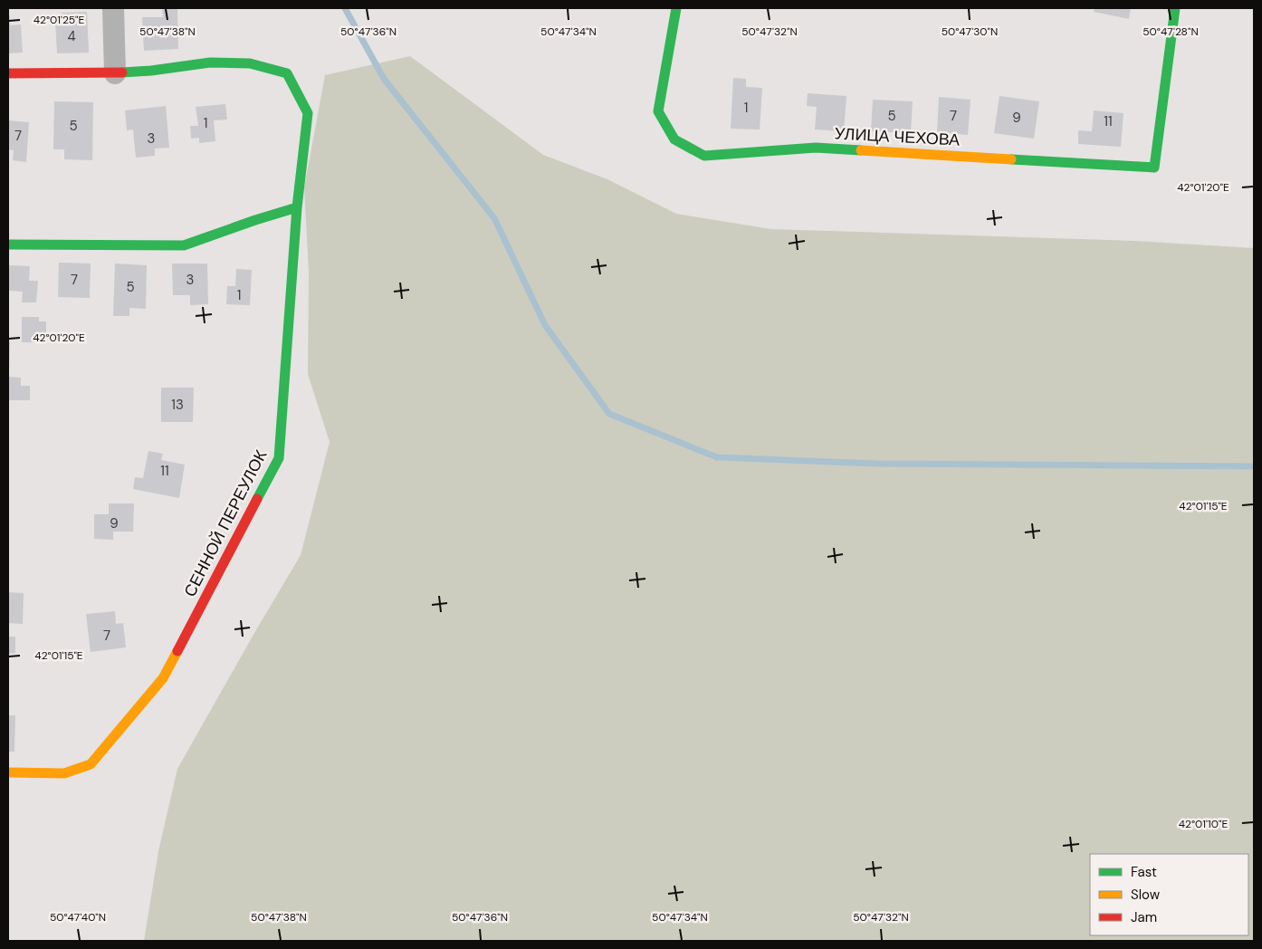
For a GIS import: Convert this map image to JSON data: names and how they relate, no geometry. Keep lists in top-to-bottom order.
{
  "streets": {
    "street": ["УЛИЦА ЧЕХОВА", "СЕННОЙ ПЕРЕУЛОК"]
  },
  "house_numbers": [
    "4",
    "1",
    "5",
    "7",
    "9",
    "11",
    "1",
    "5",
    "7",
    "3",
    "7",
    "3",
    "5",
    "1",
    "13",
    "11",
    "9",
    "7"
  ],
  "legend": ["Fast", "Slow", "Jam"],
  "coordinates": [
    "42°01'25\"E",
    "50°47'38\"N",
    "50°47'36\"N",
    "50°47'34\"N",
    "50°47'32\"N",
    "50°47'30\"N",
    "50°47'28\"N",
    "42°01'20\"E",
    "42°01'15\"E",
    "42°01'10\"E",
    "50°47'40\"N"
  ]
}
